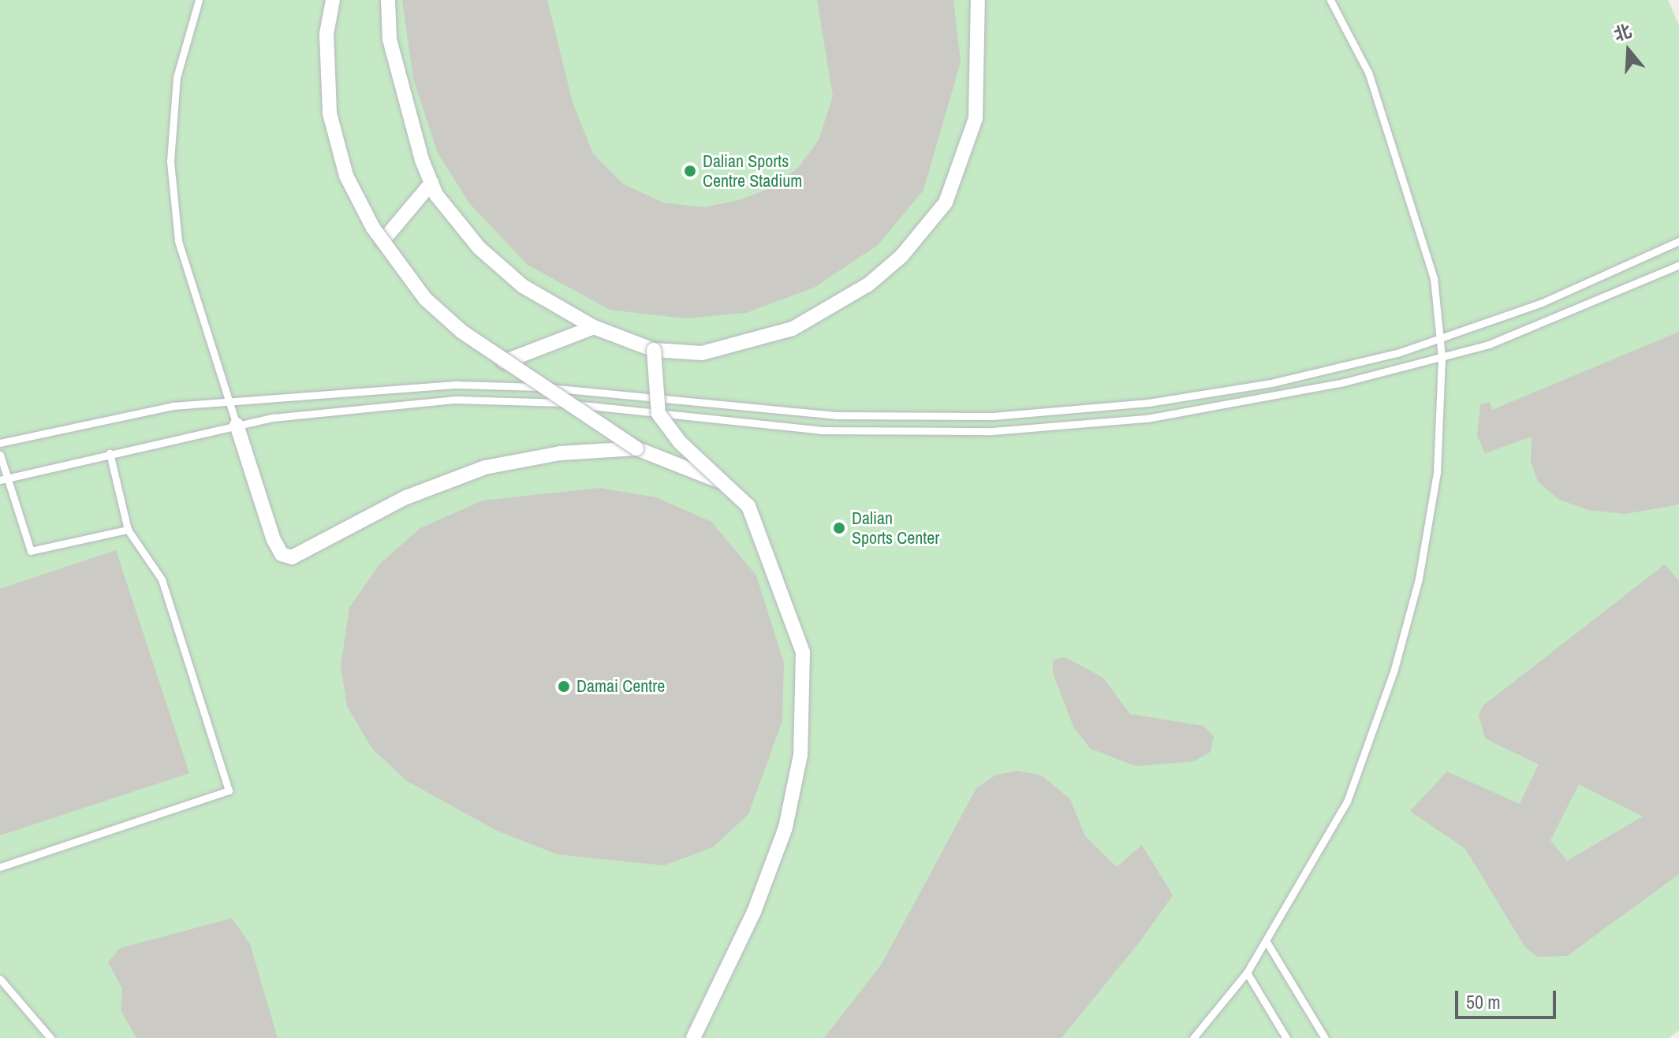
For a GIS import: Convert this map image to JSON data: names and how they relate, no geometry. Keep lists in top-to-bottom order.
{
  "places": ["Dalian Sports Centre Stadium", "Dalian Sports Center", "Damai Centre"],
  "scale_bar": "50 m",
  "north": "top"
}
